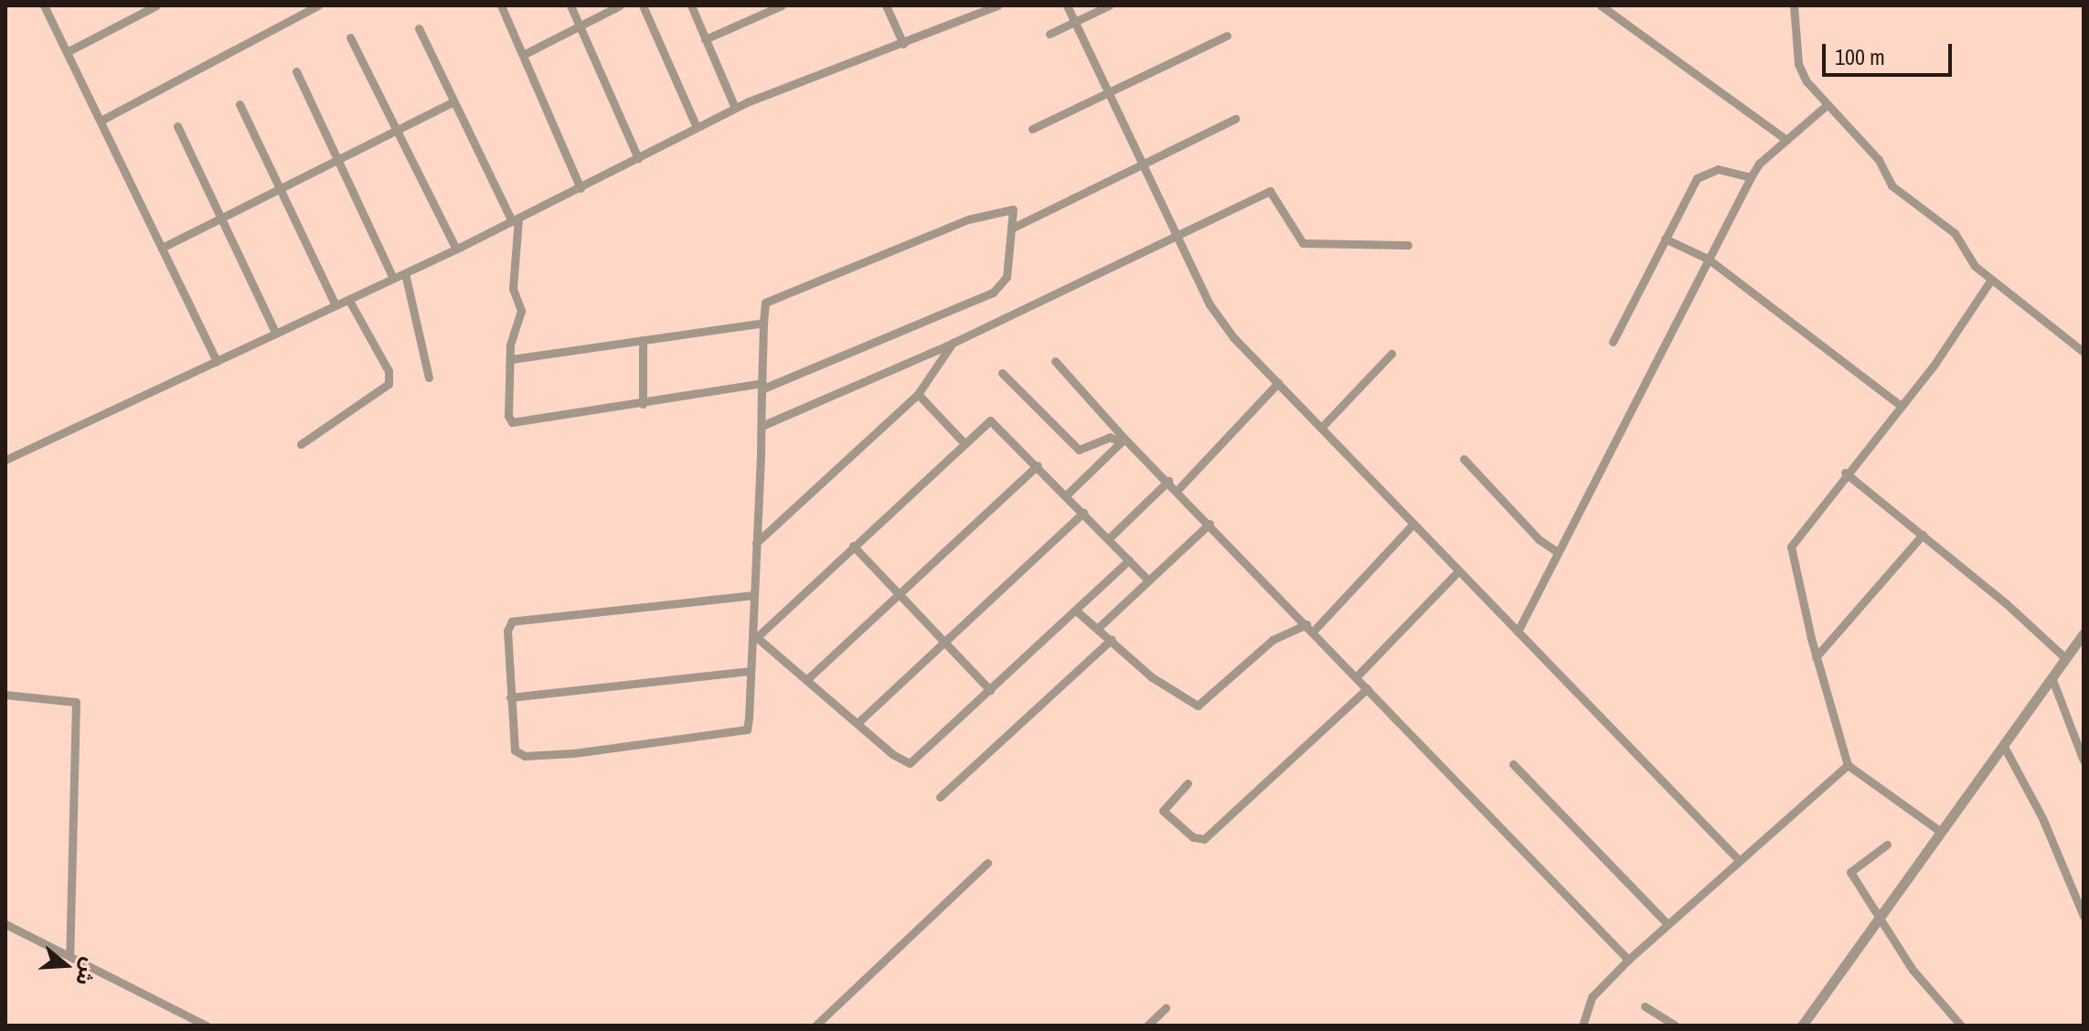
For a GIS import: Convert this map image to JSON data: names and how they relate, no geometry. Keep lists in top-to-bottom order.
{
  "scale_bar": "100 m",
  "north": "right"
}
